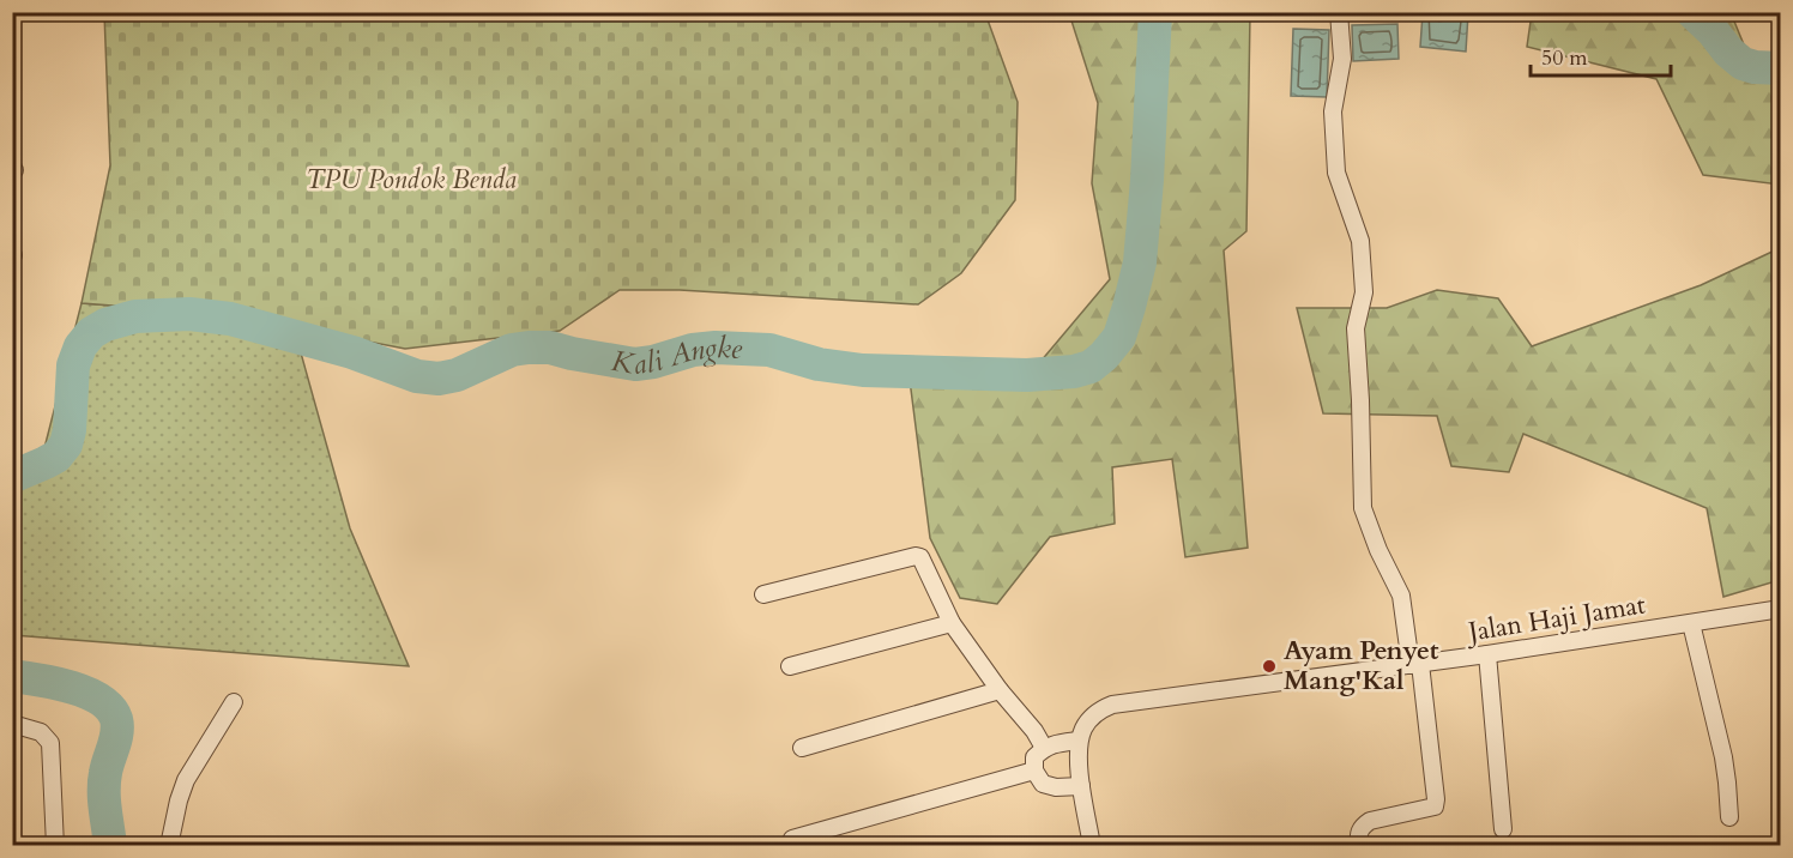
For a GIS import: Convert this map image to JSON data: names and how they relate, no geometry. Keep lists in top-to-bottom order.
{
  "streets": {
    "street": ["Jalan Haji Jamat"]
  },
  "water": ["Kali Angke"],
  "parks": ["TPU Pondok Benda"],
  "places": ["Ayam Penyet Mang'Kal"],
  "scale_bar": "50 m"
}
